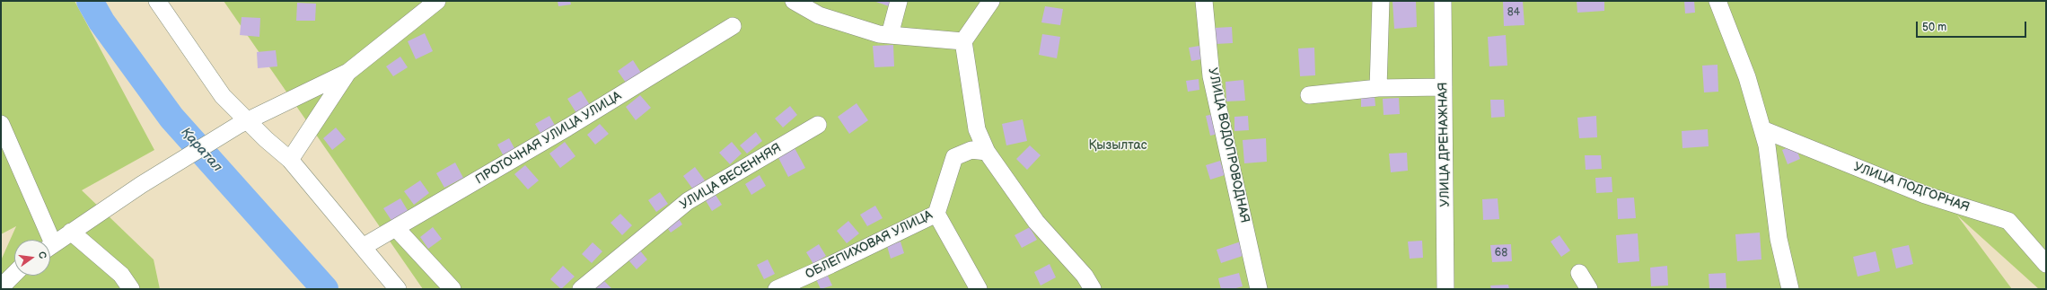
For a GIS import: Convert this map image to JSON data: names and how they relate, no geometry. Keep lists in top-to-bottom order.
{
  "streets": {
    "street": [
      "ПРОТОЧНАЯ УЛИЦА УЛИЦА",
      "УЛИЦА ДРЕНАЖНАЯ",
      "УЛИЦА ВОДОПРОВОДНАЯ",
      "УЛИЦА ВЕСЕННЯЯ",
      "УЛИЦА ПОДГОРНАЯ",
      "ОБЛЕПИХОВАЯ УЛИЦА"
    ]
  },
  "water": ["Қаратал"],
  "parks": ["Қызылтас"],
  "house_numbers": ["84", "68"],
  "scale_bar": "50 m",
  "north": "right"
}
